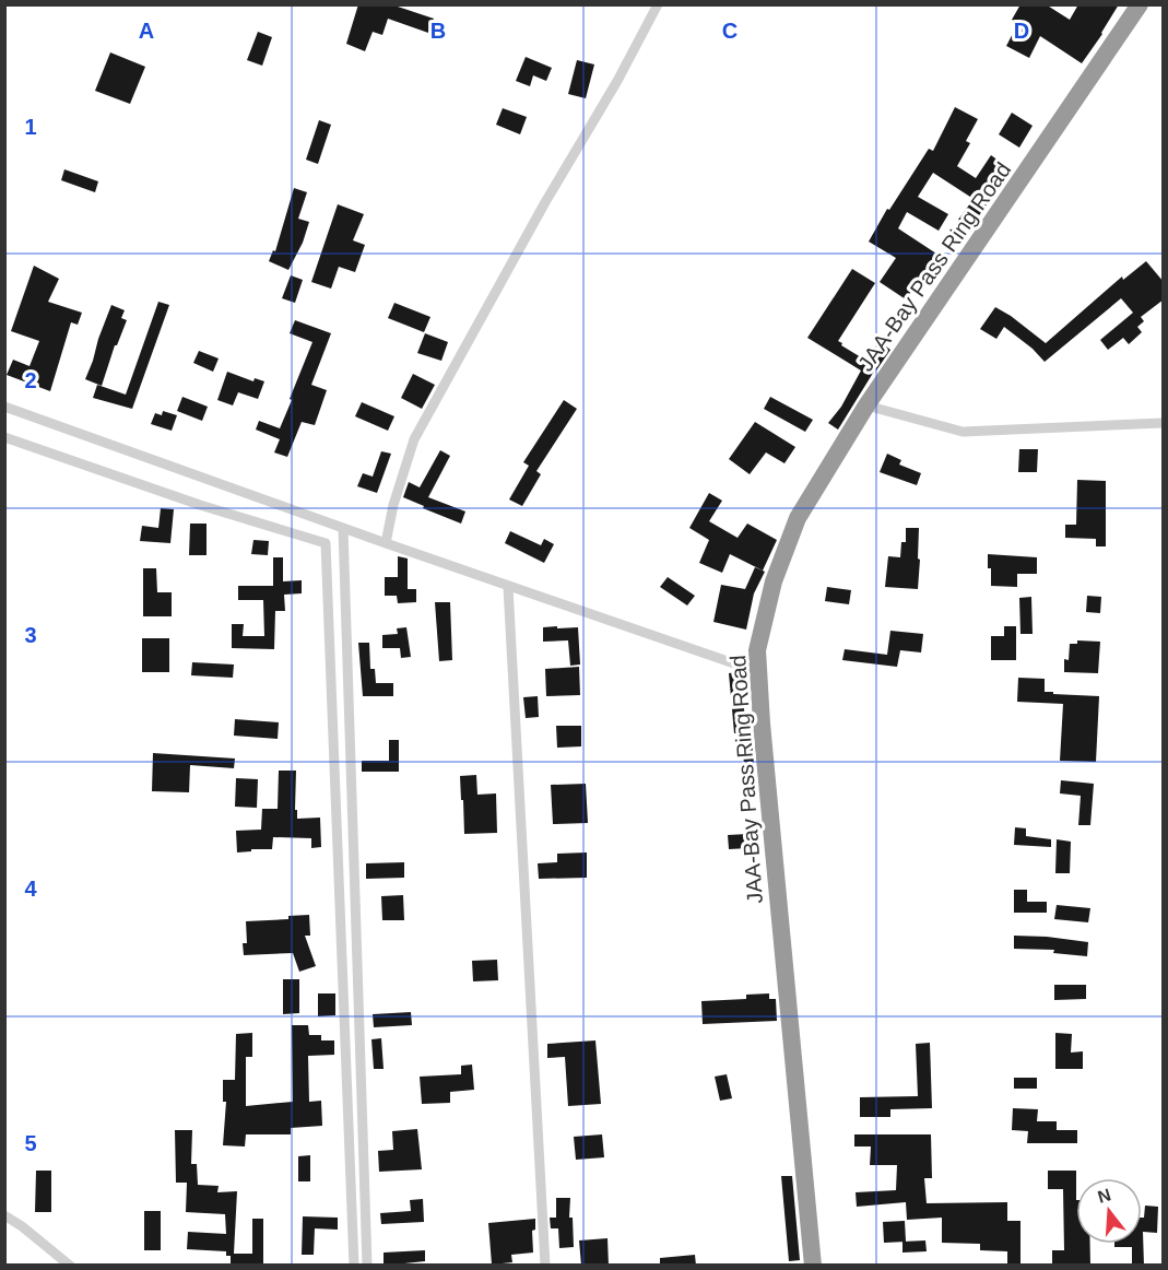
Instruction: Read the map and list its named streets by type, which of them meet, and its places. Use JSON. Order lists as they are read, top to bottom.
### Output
{
  "streets": {
    "highway": ["JAA-Bay Pass Ring Road"]
  },
  "north": "top",
  "grid": {
    "columns": [
      "A",
      "B",
      "C",
      "D"
    ],
    "rows": [
      "1",
      "2",
      "3",
      "4",
      "5"
    ]
  }
}
